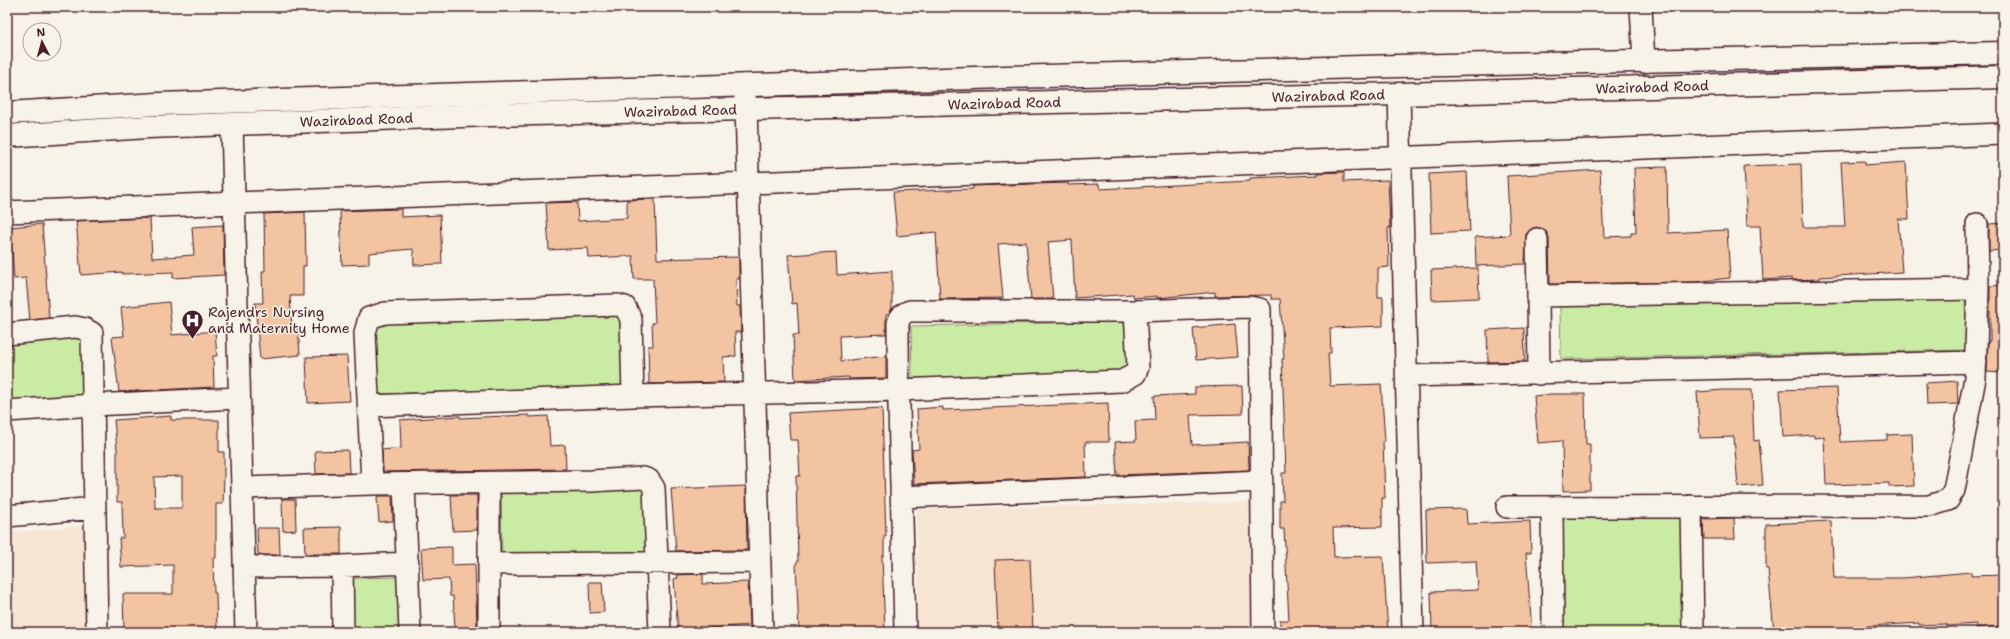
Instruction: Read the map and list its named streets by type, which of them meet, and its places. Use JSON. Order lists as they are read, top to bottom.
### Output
{
  "streets": {
    "highway": ["Wazirabad Road"]
  },
  "places": {
    "hospital": ["Rajendrs Nursing and Maternity Home"]
  },
  "north": "top"
}
